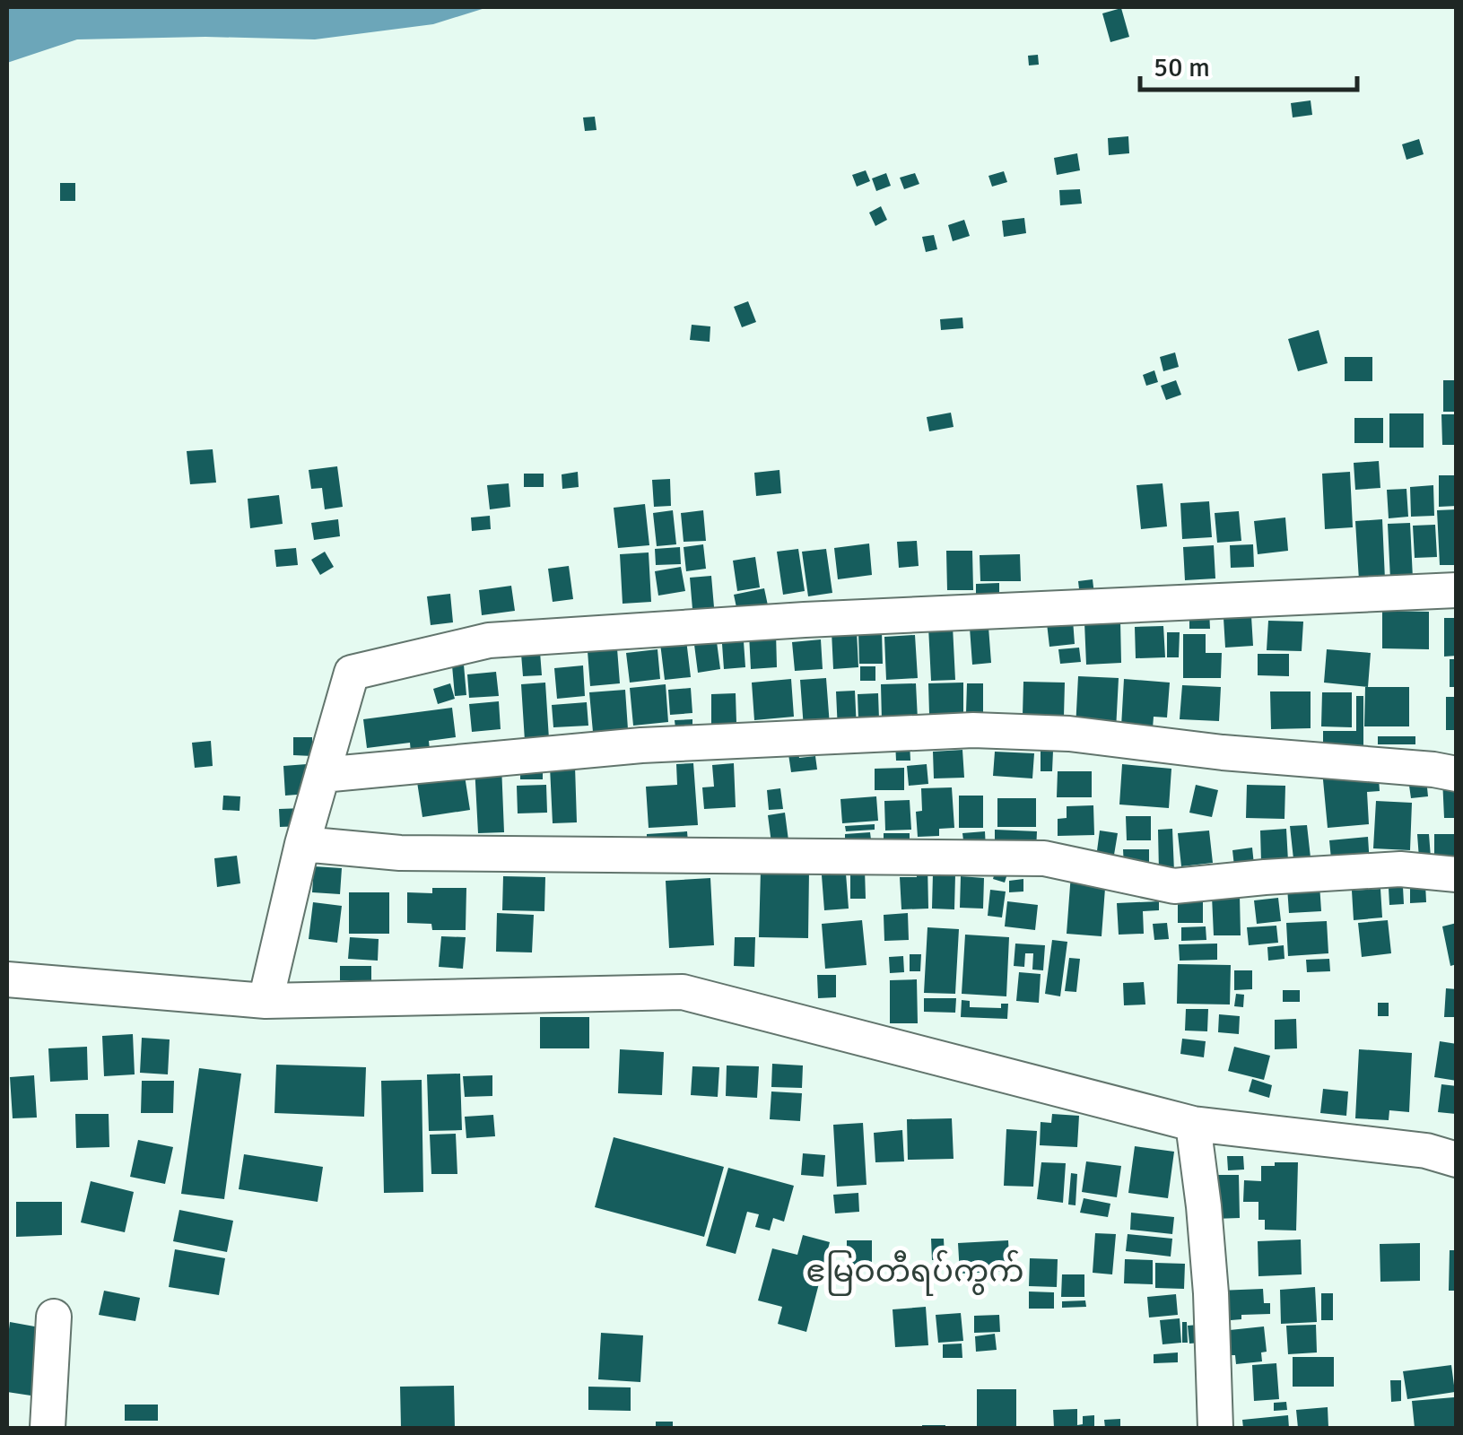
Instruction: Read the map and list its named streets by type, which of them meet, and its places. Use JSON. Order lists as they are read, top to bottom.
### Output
{
  "districts": ["ဧမြဝတီရပ်ကွက်"],
  "scale_bar": "50 m"
}
